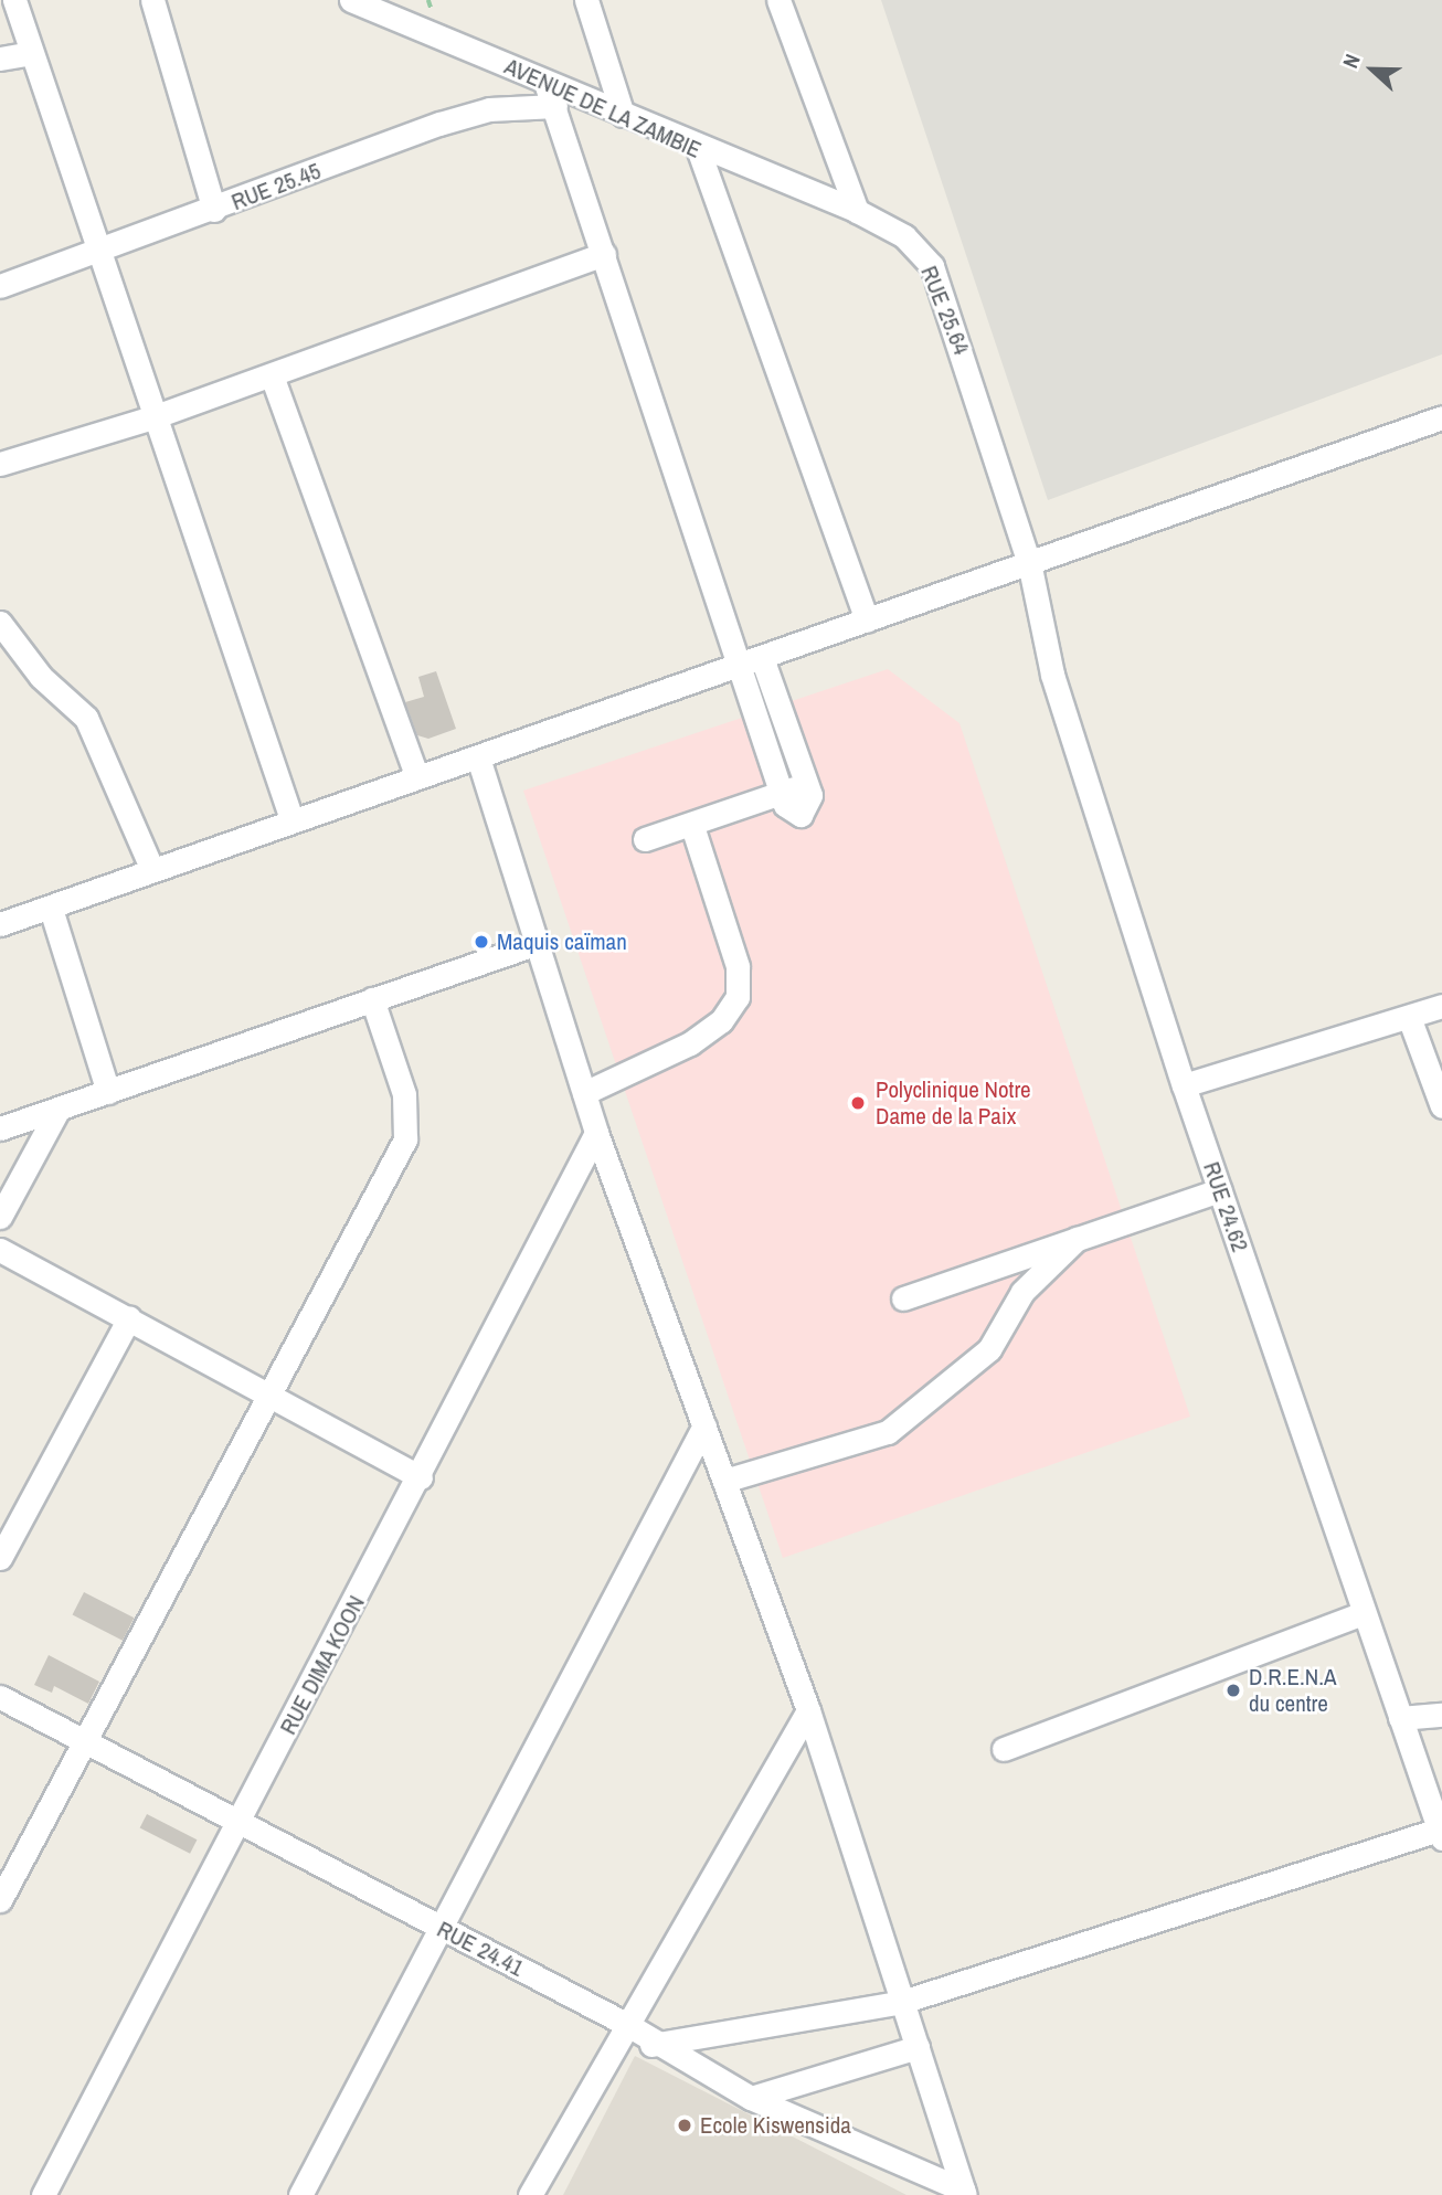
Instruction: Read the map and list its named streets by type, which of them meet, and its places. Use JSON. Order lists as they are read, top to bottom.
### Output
{
  "streets": {
    "street": [
      "AVENUE DE LA ZAMBIE",
      "RUE 25.45",
      "RUE 25.64",
      "RUE 24.62",
      "RUE DIMA KOON",
      "RUE 24.41"
    ]
  },
  "crossings": [
    ["AVENUE DE LA ZAMBIE", "RUE 25.64"],
    ["RUE 25.64", "RUE 24.62"],
    ["RUE DIMA KOON", "RUE 24.41"]
  ],
  "places": [
    "Maquis caïman",
    "Polyclinique Notre Dame de la Paix",
    "D.R.E.N.A du centre",
    "Ecole Kiswensida"
  ],
  "north": "left"
}
